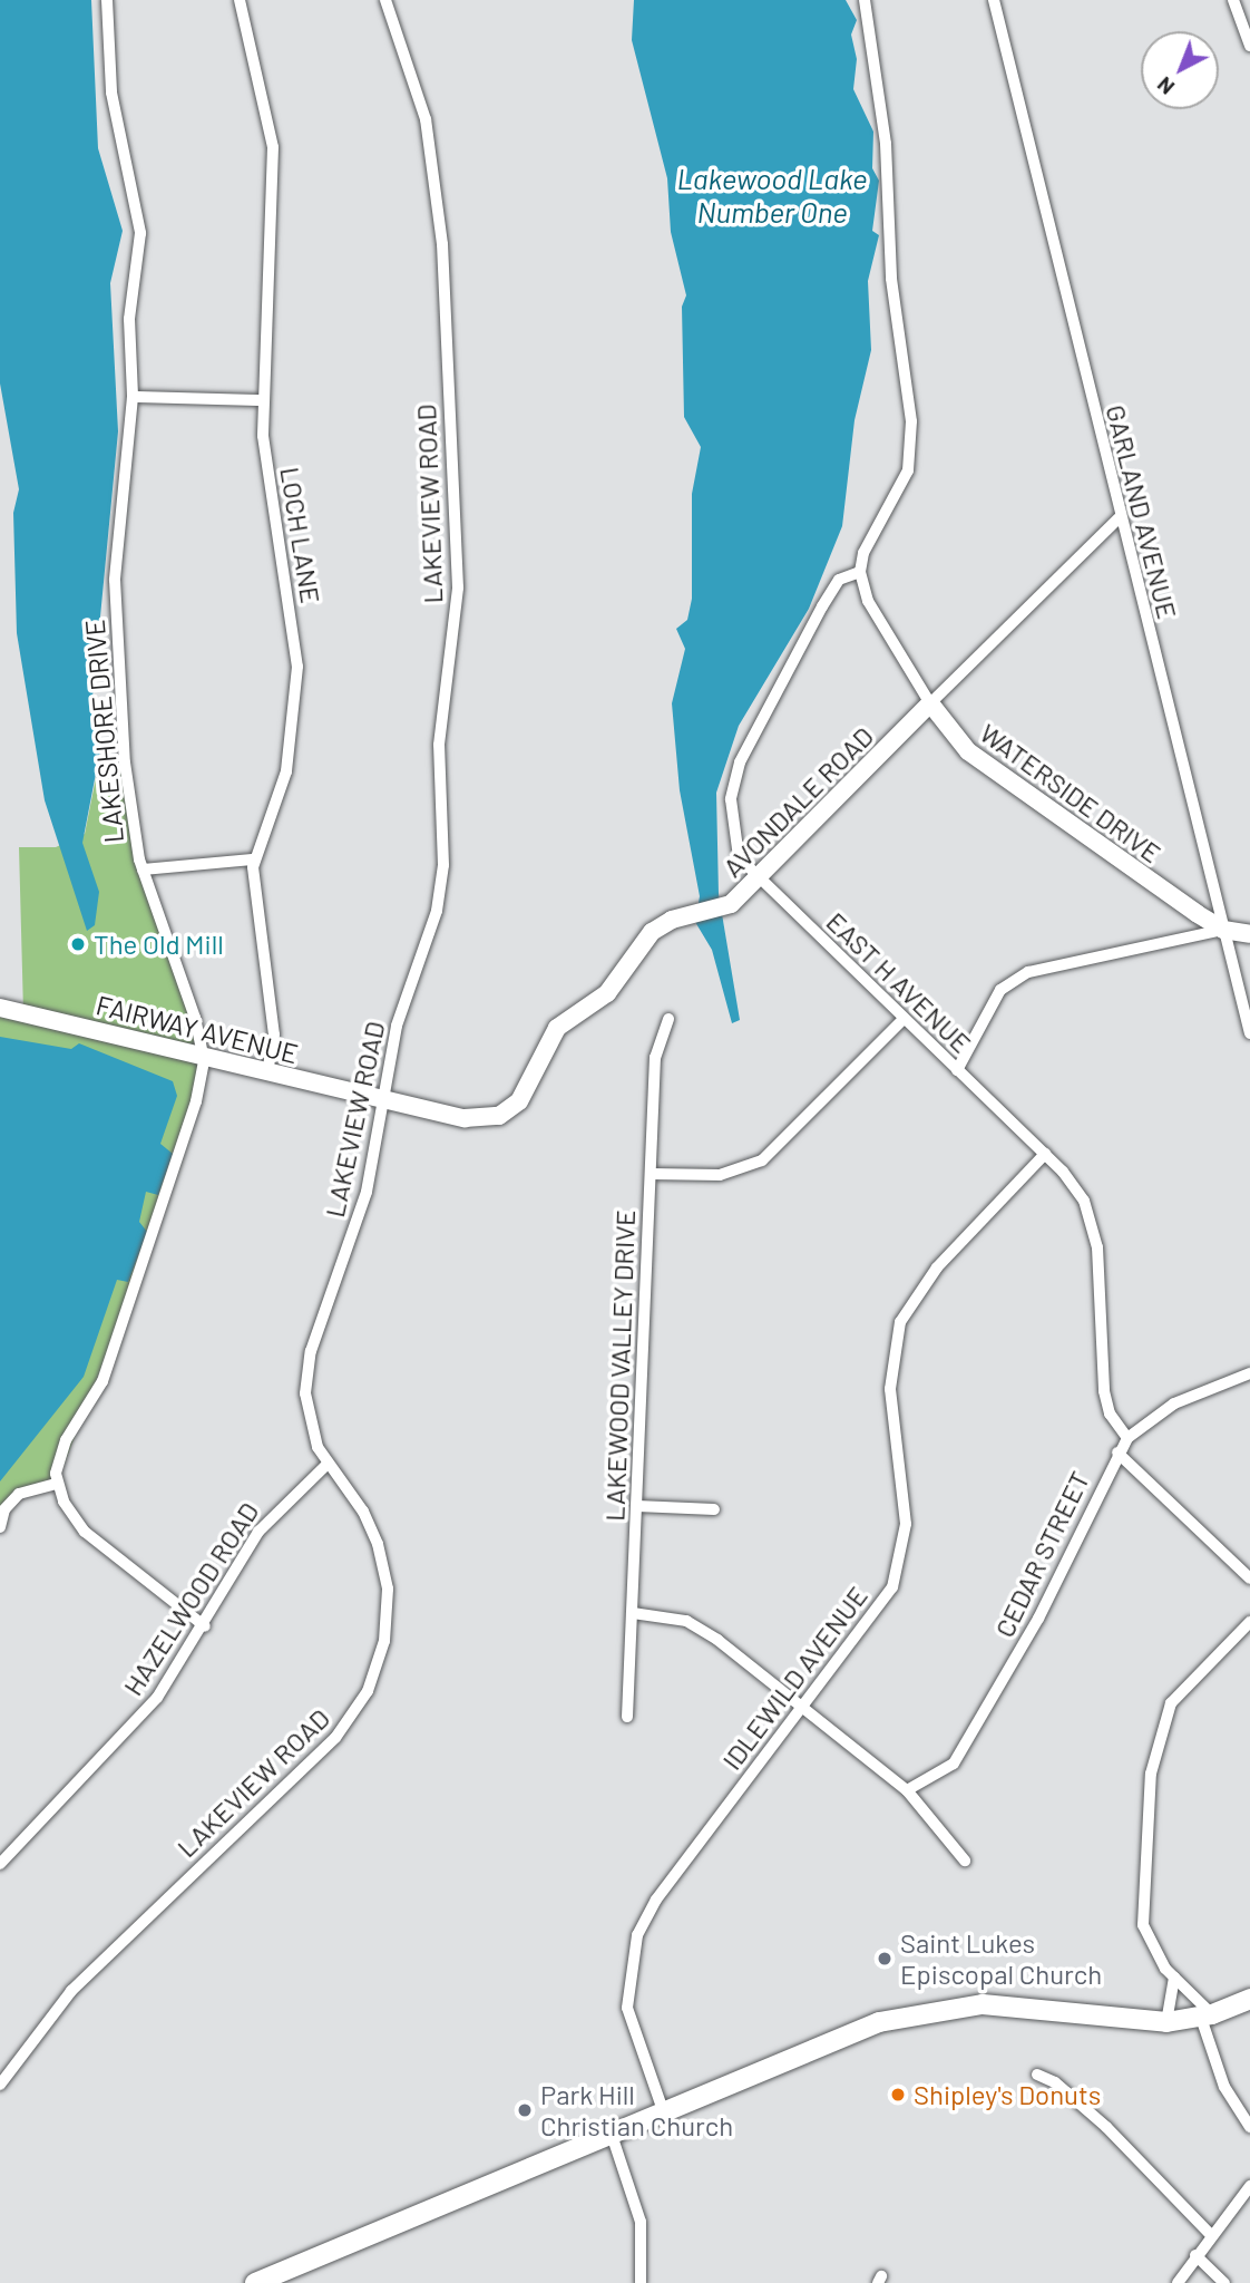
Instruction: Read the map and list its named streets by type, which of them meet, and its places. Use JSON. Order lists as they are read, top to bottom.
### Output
{
  "streets": {
    "street": [
      "LAKEVIEW ROAD",
      "GARLAND AVENUE",
      "LOCH LANE",
      "LAKESHORE DRIVE",
      "WATERSIDE DRIVE",
      "AVONDALE ROAD",
      "EAST H AVENUE",
      "FAIRWAY AVENUE",
      "LAKEWOOD VALLEY DRIVE",
      "CEDAR STREET",
      "HAZELWOOD ROAD",
      "IDLEWILD AVENUE"
    ]
  },
  "crossings": [
    ["LAKEVIEW ROAD", "AVONDALE ROAD"],
    ["LAKEVIEW ROAD", "FAIRWAY AVENUE"],
    ["LAKEVIEW ROAD", "HAZELWOOD ROAD"],
    ["GARLAND AVENUE", "WATERSIDE DRIVE"],
    ["GARLAND AVENUE", "AVONDALE ROAD"],
    ["LOCH LANE", "FAIRWAY AVENUE"],
    ["LAKESHORE DRIVE", "FAIRWAY AVENUE"],
    ["WATERSIDE DRIVE", "AVONDALE ROAD"],
    ["WATERSIDE DRIVE", "EAST H AVENUE"],
    ["AVONDALE ROAD", "EAST H AVENUE"],
    ["AVONDALE ROAD", "FAIRWAY AVENUE"],
    ["EAST H AVENUE", "CEDAR STREET"],
    ["EAST H AVENUE", "IDLEWILD AVENUE"]
  ],
  "water": ["Lakewood Lake Number One"],
  "places": [
    "The Old Mill",
    "Saint Lukes Episcopal Church",
    "Shipley's Donuts",
    "Park Hill Christian Church"
  ],
  "north": "bottom left"
}
